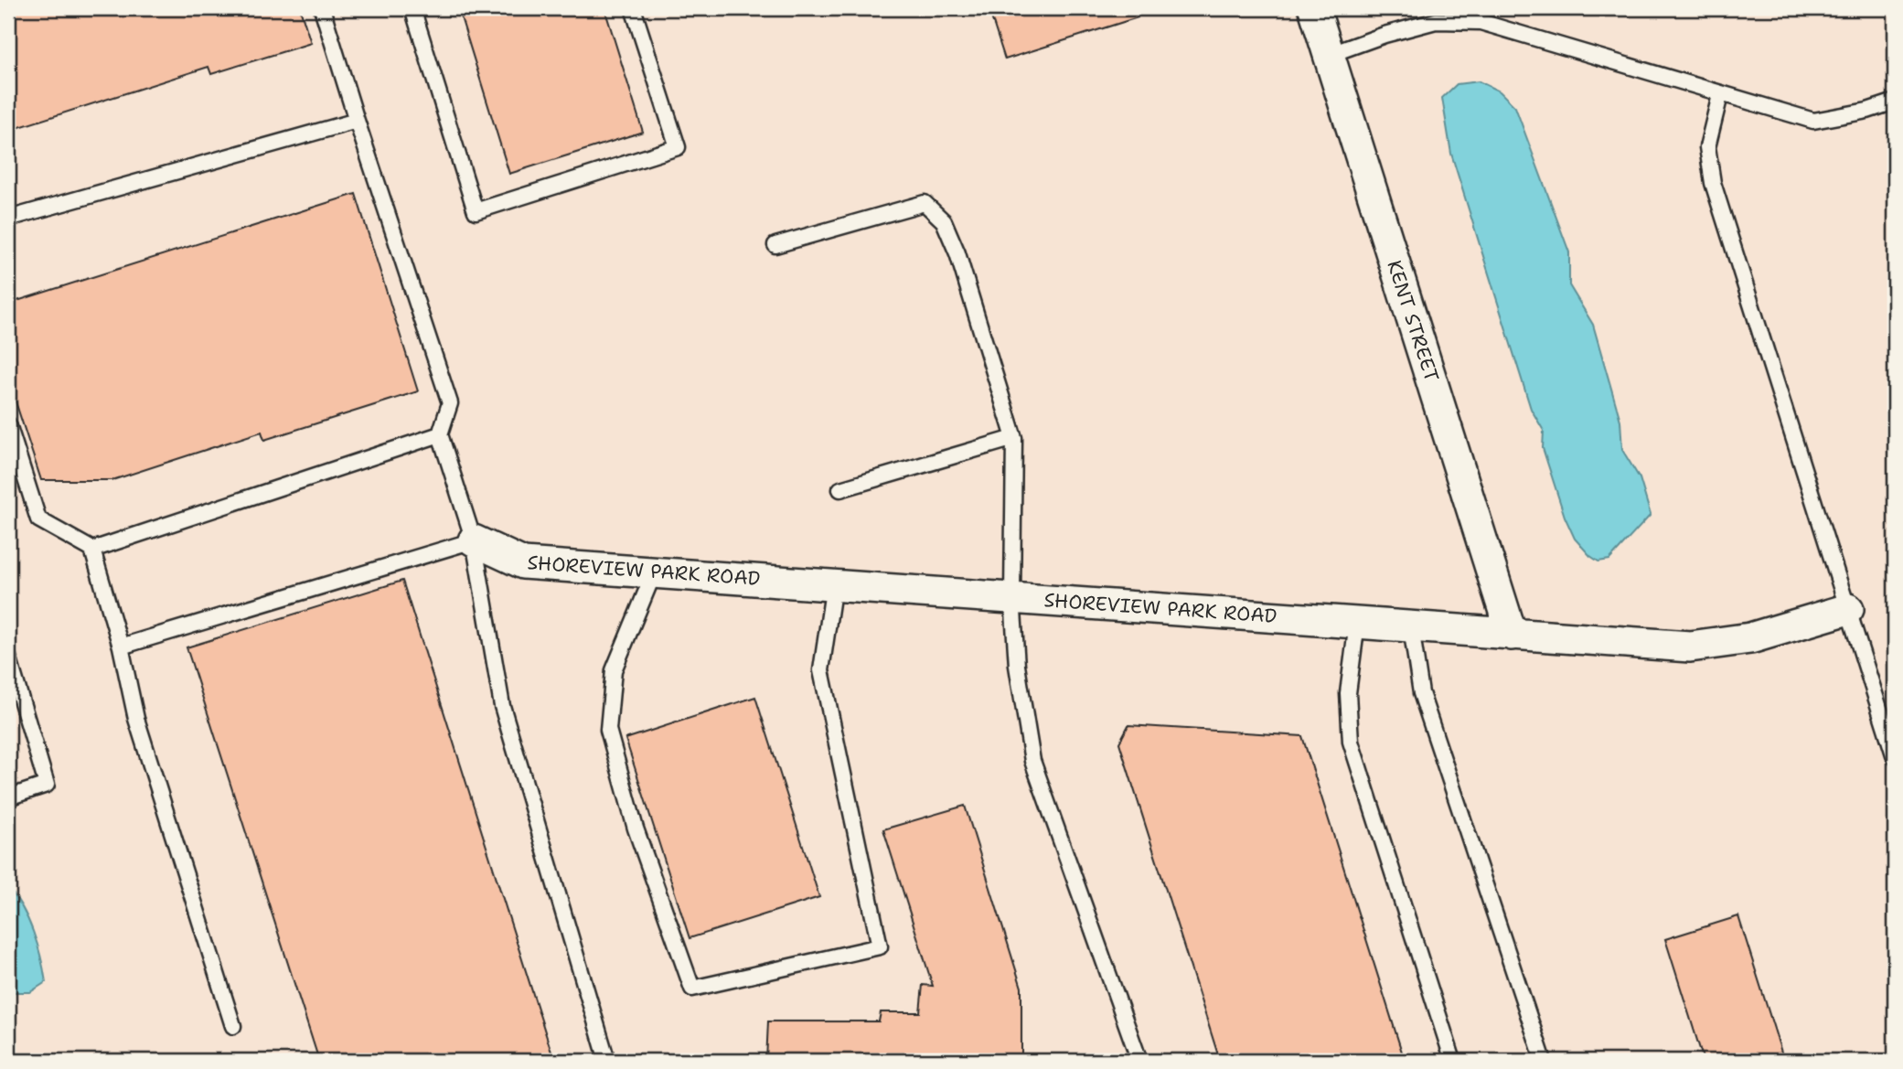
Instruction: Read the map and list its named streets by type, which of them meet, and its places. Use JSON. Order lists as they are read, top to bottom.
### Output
{
  "streets": {
    "street": ["KENT STREET", "SHOREVIEW PARK ROAD"]
  },
  "crossings": [
    ["KENT STREET", "SHOREVIEW PARK ROAD"]
  ]
}
